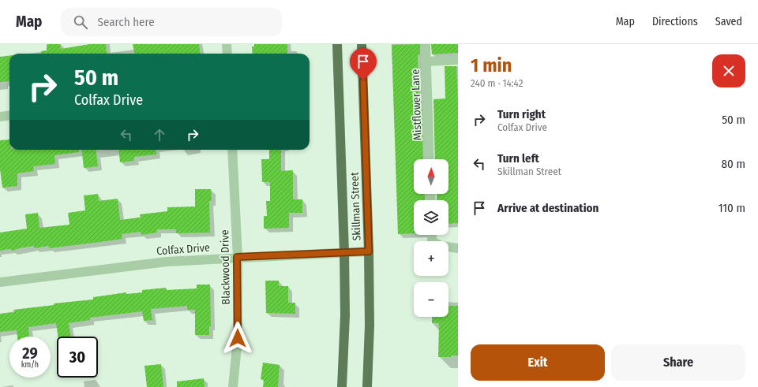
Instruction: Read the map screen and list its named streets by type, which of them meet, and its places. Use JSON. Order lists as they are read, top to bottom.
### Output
{
  "streets": {
    "main road": ["Skillman Street"],
    "street": ["Mistflower Lane", "Colfax Drive", "Blackwood Drive"]
  },
  "crossings": [
    ["Skillman Street", "Colfax Drive"],
    ["Colfax Drive", "Blackwood Drive"]
  ],
  "north": "top",
  "page": {
    "header": "Map",
    "search": "Search here",
    "nav": ["Map", "Directions", "Saved"],
    "heading": ["1 min", "240 m · 14:42"],
    "turn": ["50 m", "Colfax Drive"],
    "list": [
      {
        "name": "Turn right",
        "note": "Colfax Drive",
        "value": "50 m"
      },
      {
        "name": "Turn left",
        "note": "Skillman Street",
        "value": "80 m"
      },
      {
        "name": "Arrive at destination",
        "value": "110 m"
      }
    ],
    "map_buttons": ["+", "−"],
    "speed": "29 km/h",
    "limit": "30",
    "buttons": ["Exit", "Share"]
  }
}
